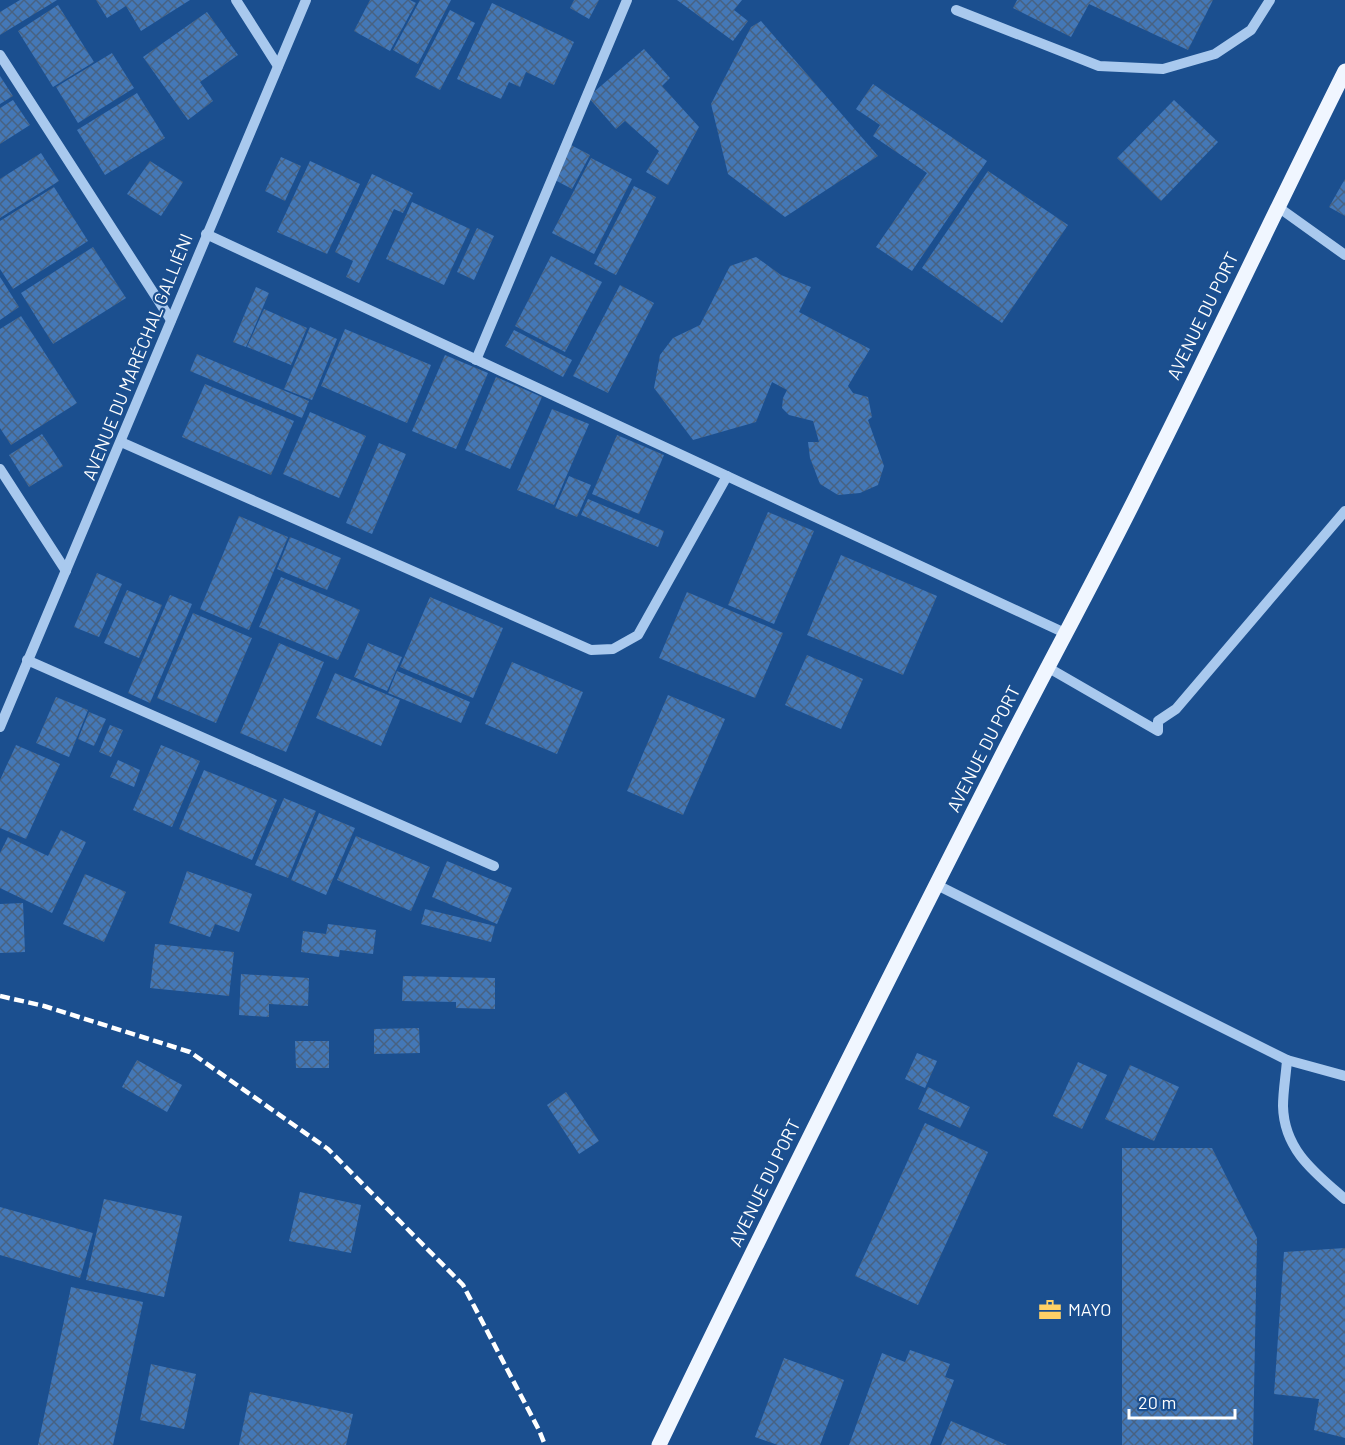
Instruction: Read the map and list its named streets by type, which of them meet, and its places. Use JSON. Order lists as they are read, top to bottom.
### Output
{
  "streets": {
    "main road": ["AVENUE DU PORT"],
    "street": ["AVENUE DU MARÉCHAL GALLIÉNI"]
  },
  "places": {
    "office": ["MAYO"]
  },
  "scale_bar": "20 m"
}
